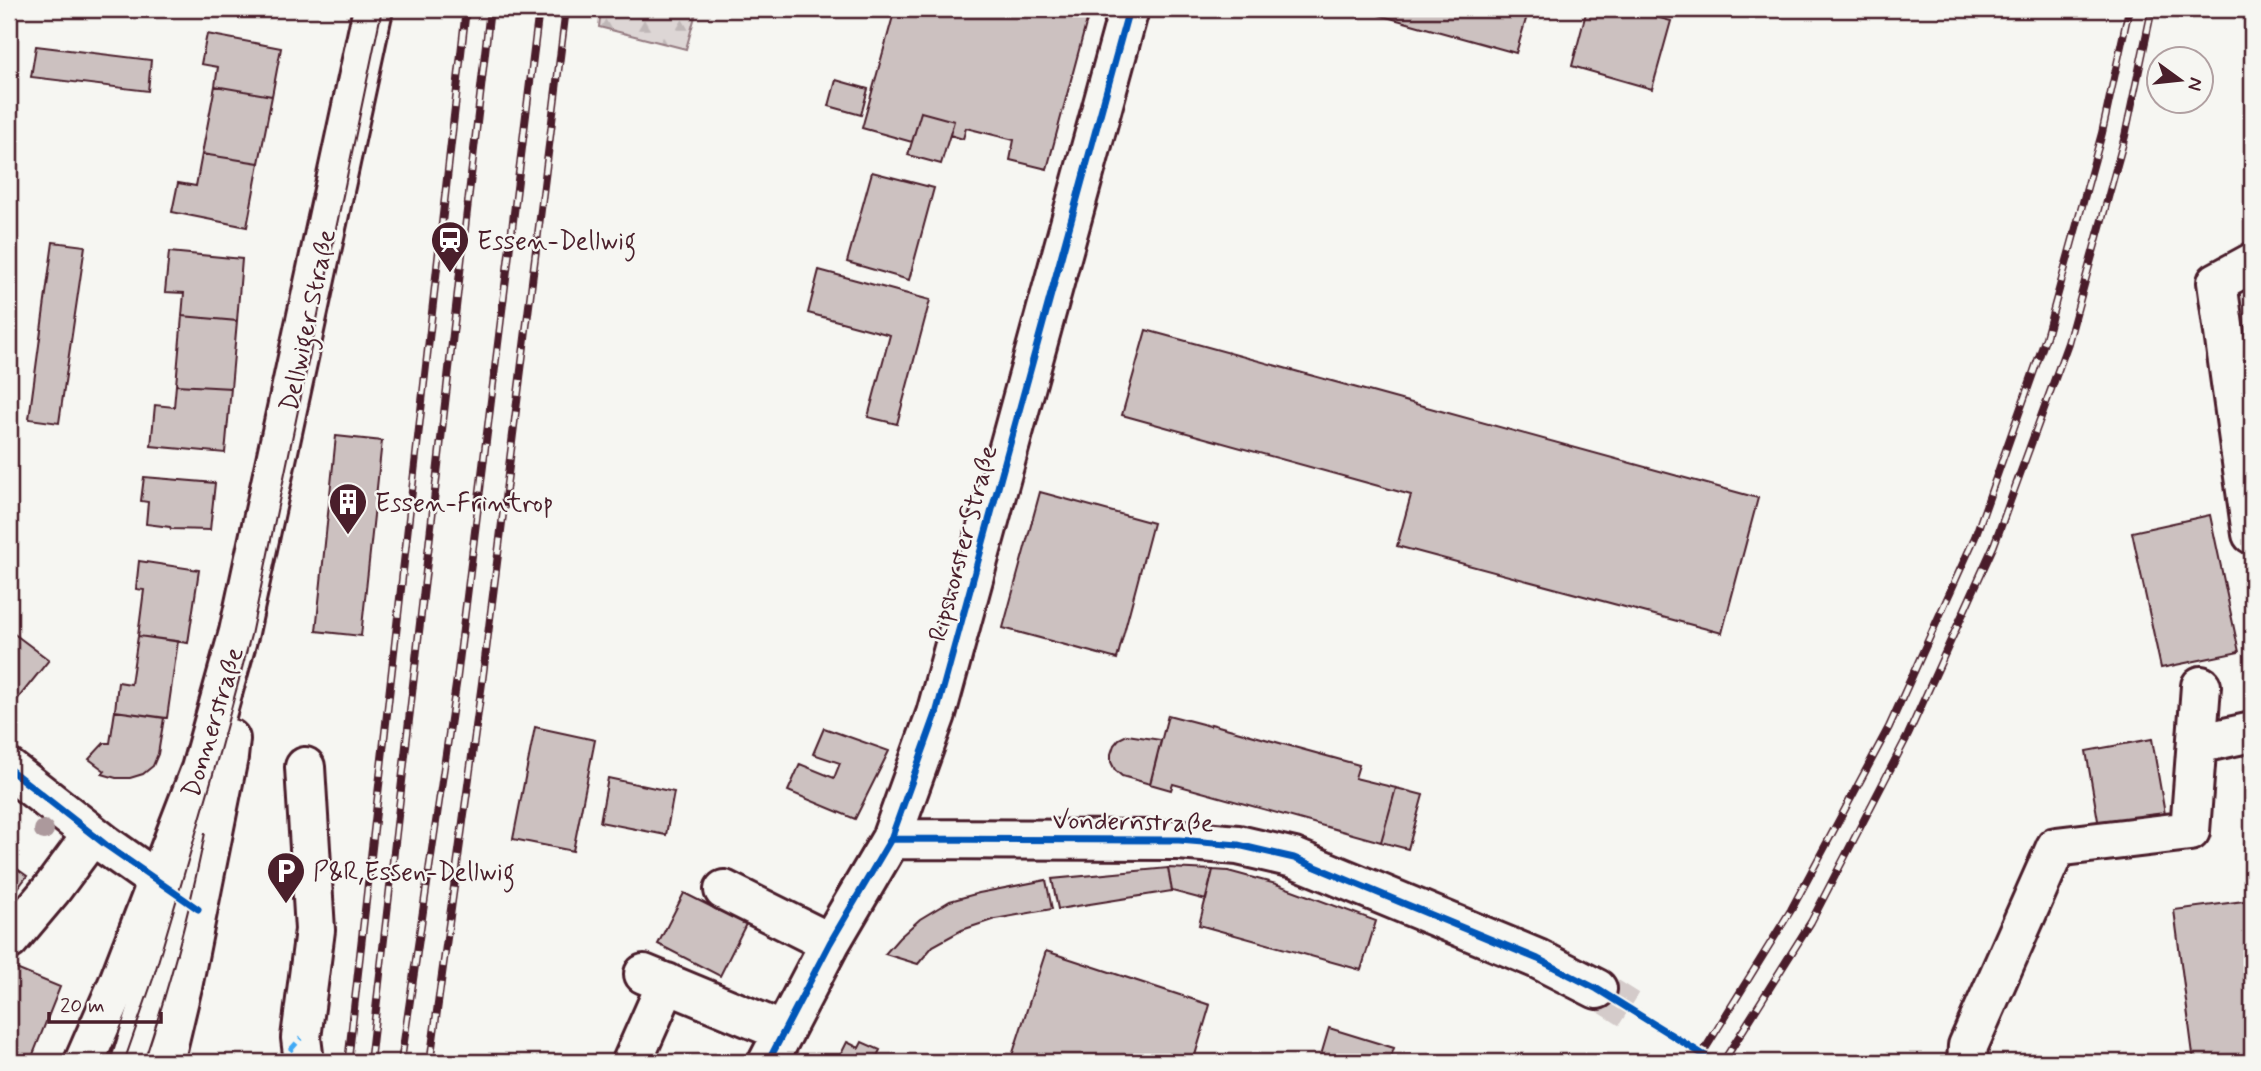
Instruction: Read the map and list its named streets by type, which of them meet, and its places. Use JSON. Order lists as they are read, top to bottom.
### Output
{
  "streets": {
    "street": [
      "Dellwiger Straße",
      "Ripshorster Straße",
      "Donnerstraße",
      "Vondernstraße"
    ]
  },
  "crossings": [
    ["Dellwiger Straße", "Donnerstraße"],
    ["Ripshorster Straße", "Vondernstraße"]
  ],
  "places": {
    "station": ["Essen-Dellwig"],
    "building": ["Essen-Frintrop"],
    "parking": ["P&R,Essen-Dellwig"]
  },
  "scale_bar": "20 m",
  "north": "right"
}
